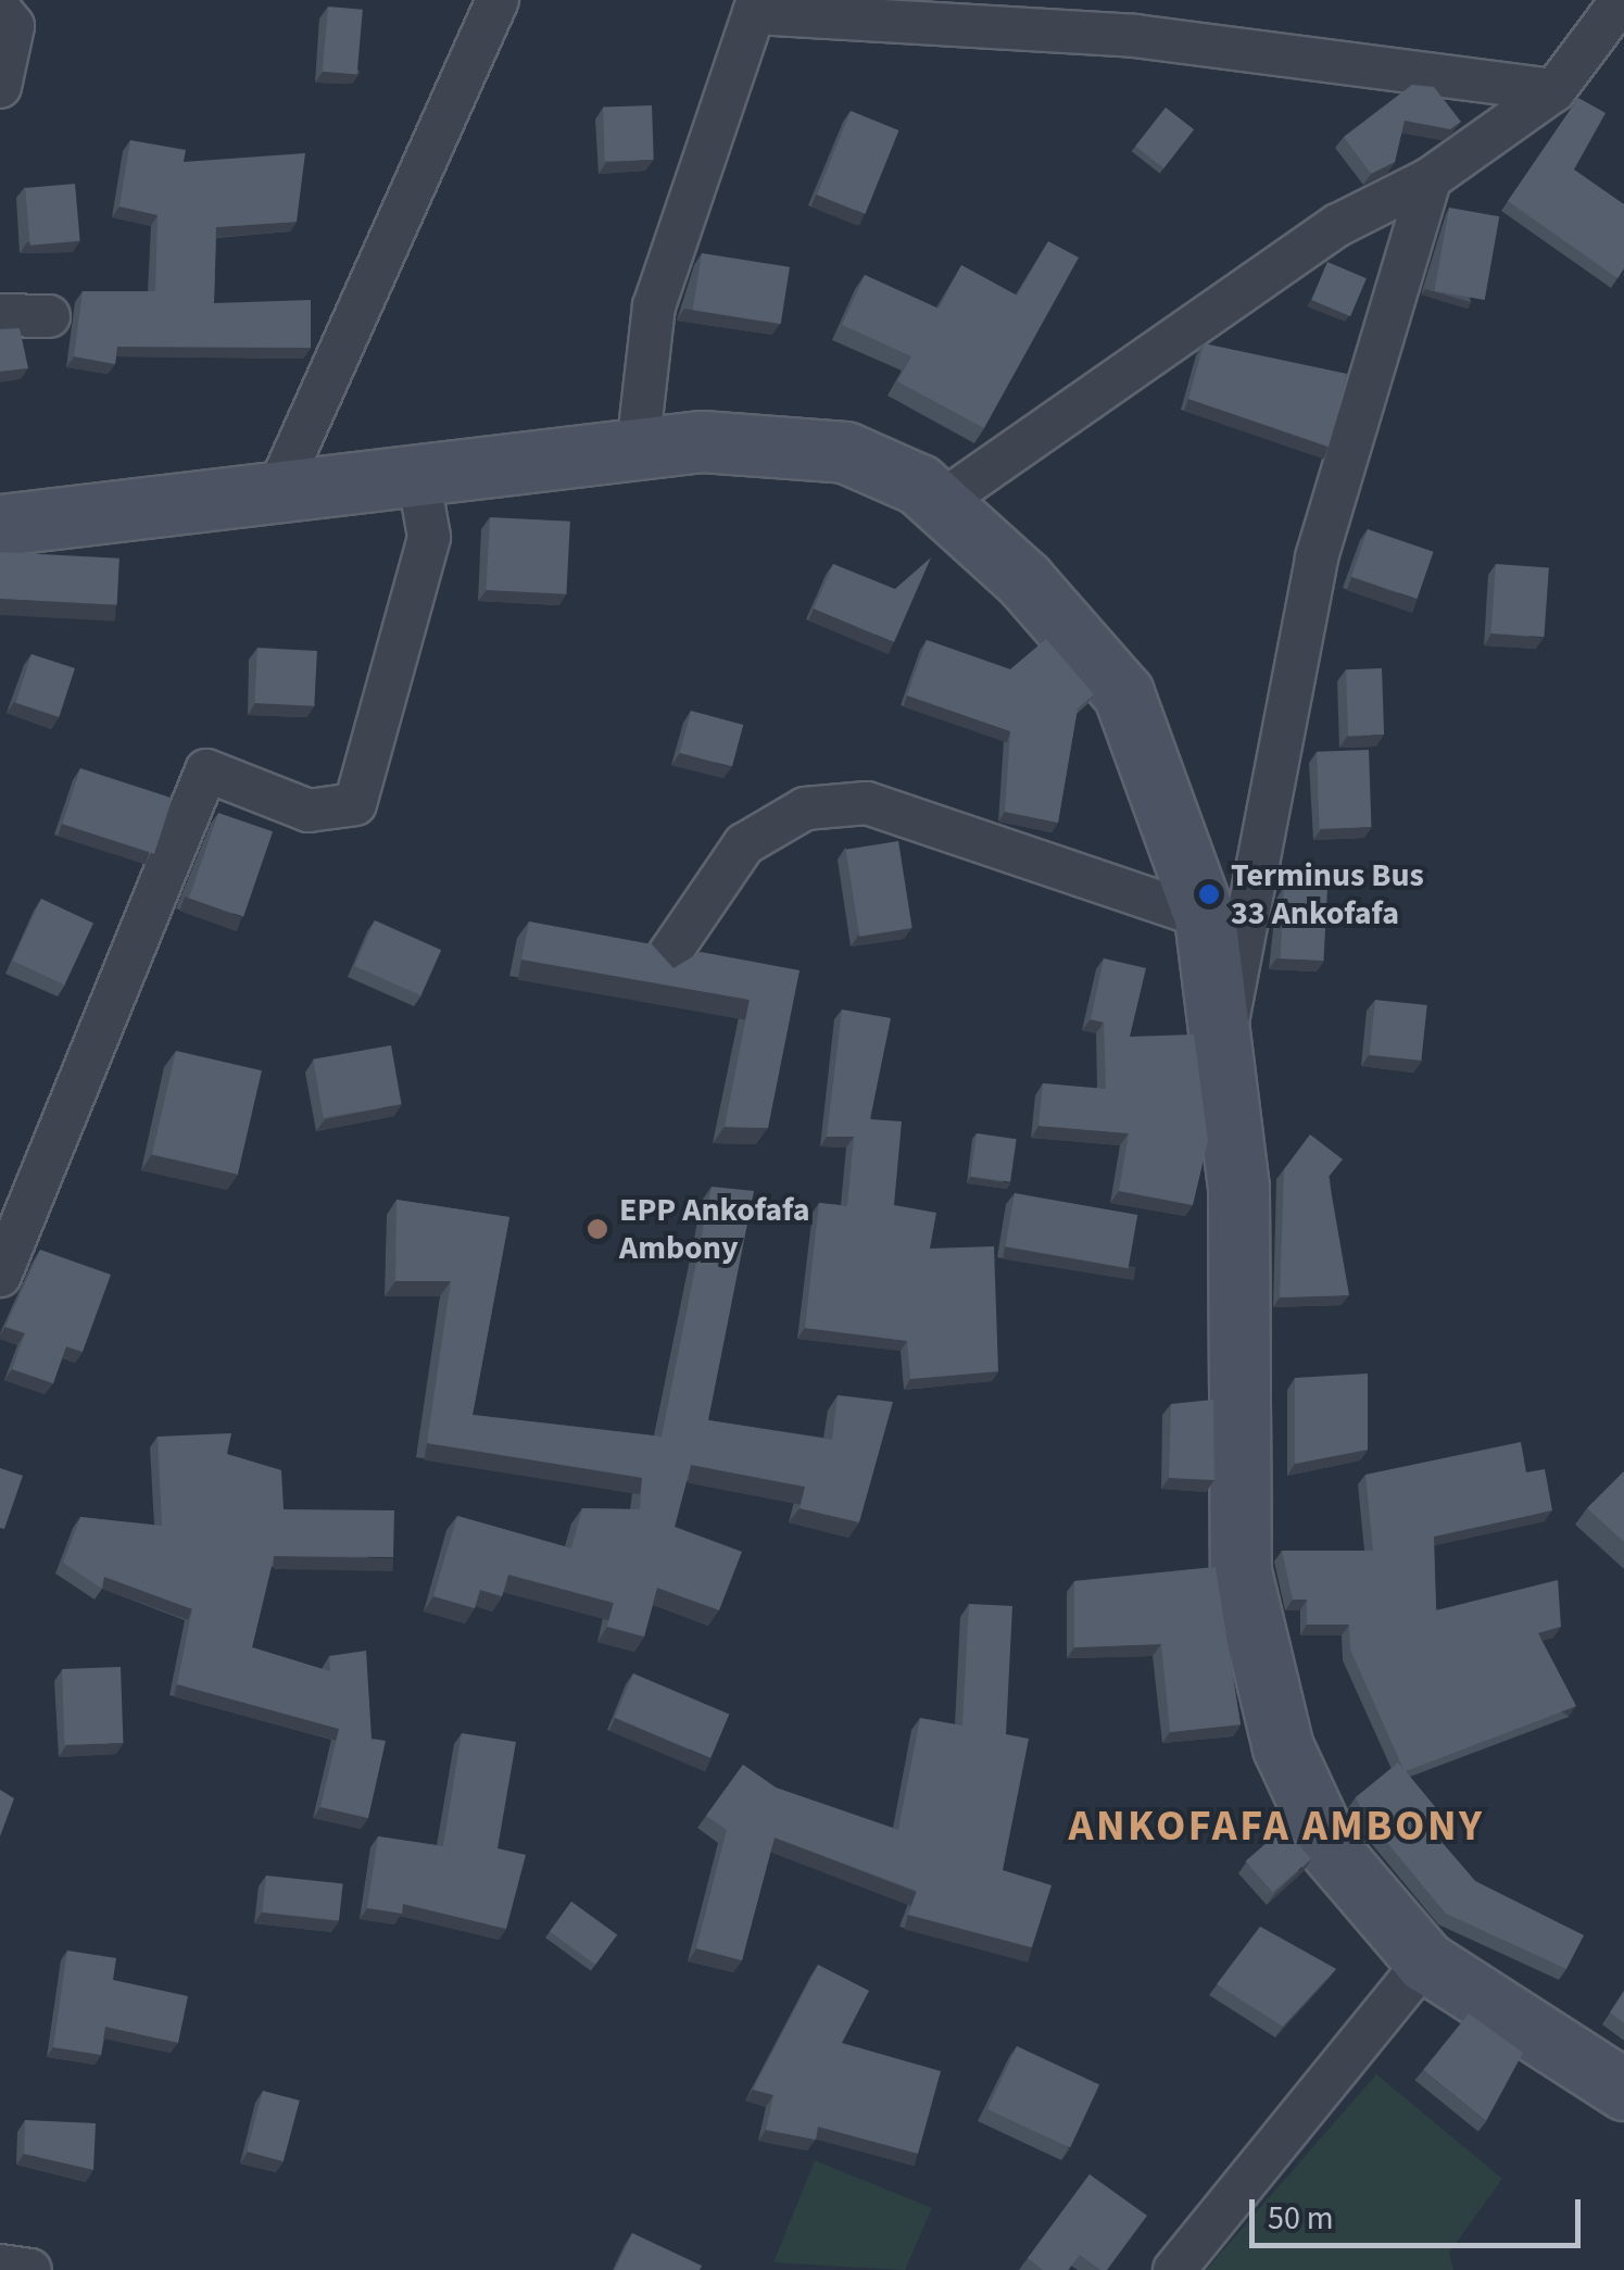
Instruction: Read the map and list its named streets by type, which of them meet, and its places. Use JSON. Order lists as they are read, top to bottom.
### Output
{
  "districts": ["ANKOFAFA AMBONY"],
  "places": ["Terminus Bus 33 Ankofafa", "EPP Ankofafa Ambony"],
  "scale_bar": "50 m"
}
